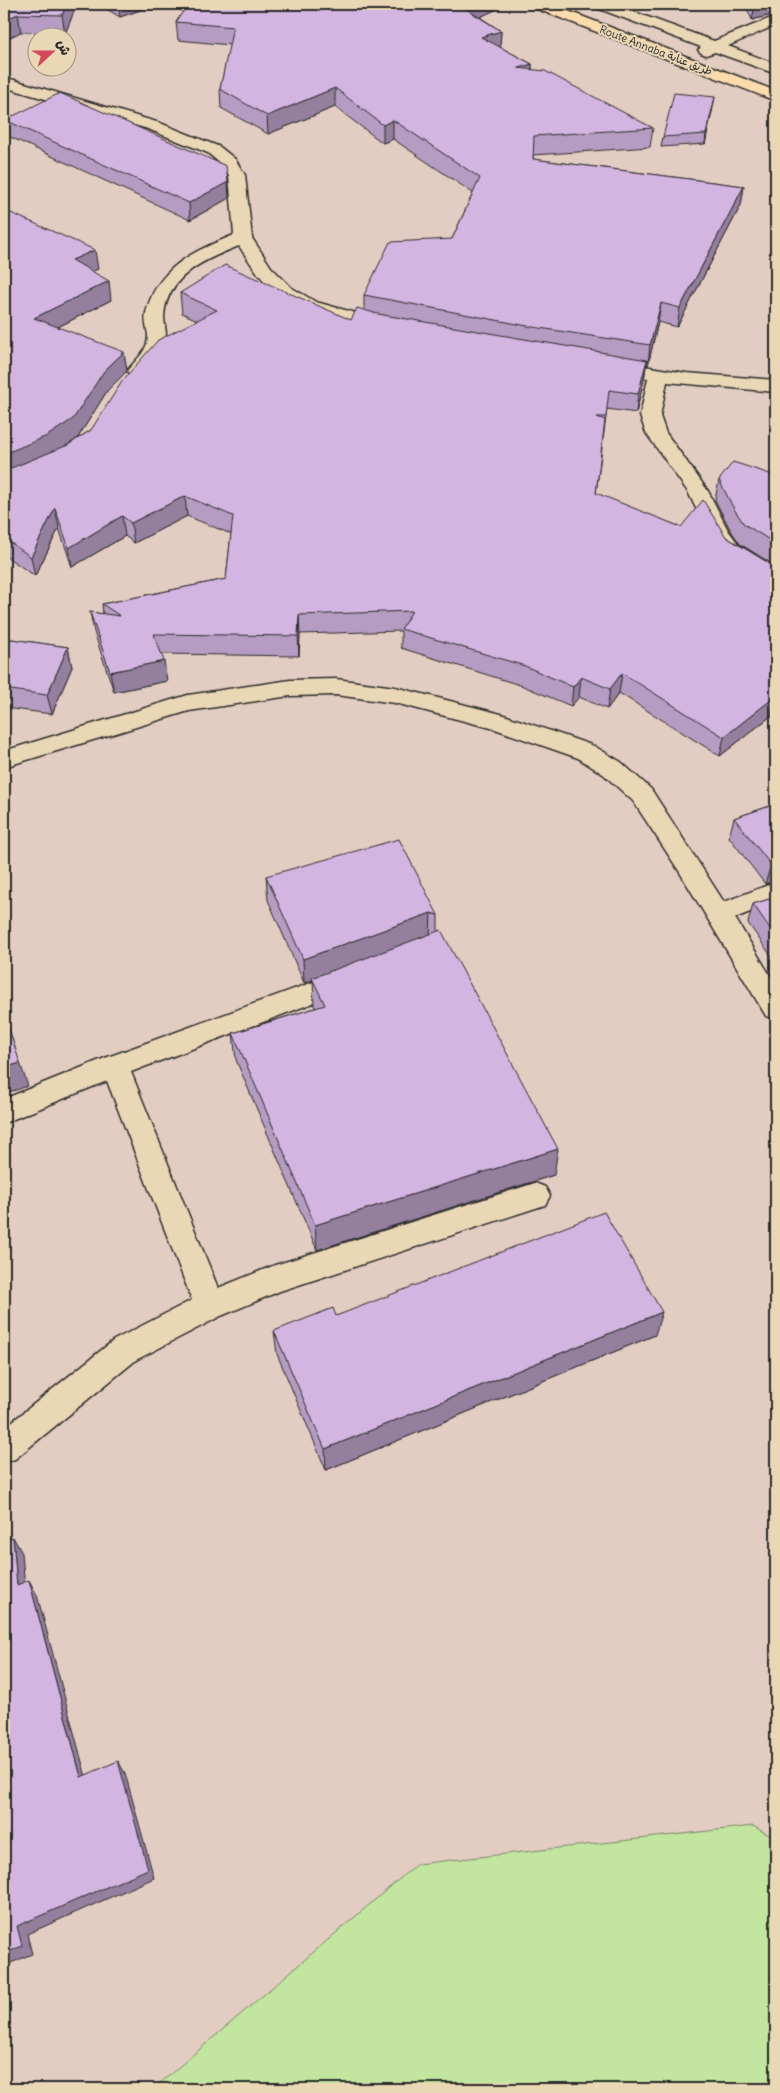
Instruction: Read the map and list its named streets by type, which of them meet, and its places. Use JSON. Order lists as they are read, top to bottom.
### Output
{
  "streets": {
    "main road": ["Route Annaba طريق عنابة"]
  },
  "north": "right"
}
